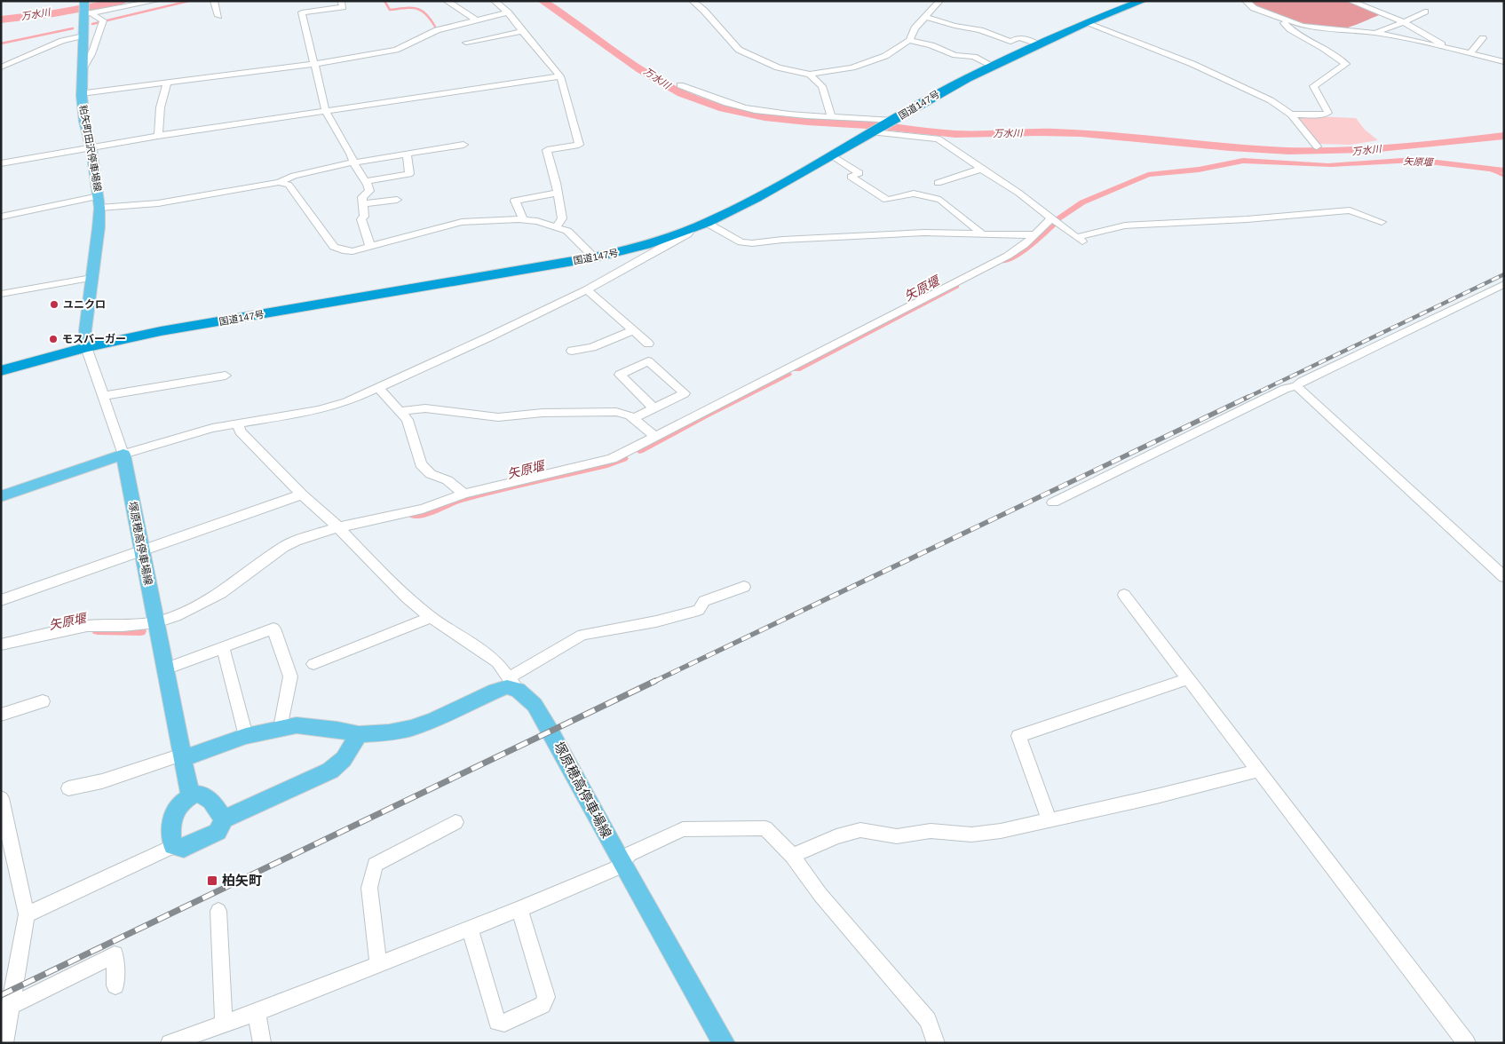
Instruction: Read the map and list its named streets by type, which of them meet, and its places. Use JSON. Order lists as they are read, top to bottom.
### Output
{
  "streets": {
    "highway": ["国道147号"],
    "main road": ["粕矢町田沢停車場線", "塚原穂高停車場線"]
  },
  "crossings": [
    ["国道147号", "粕矢町田沢停車場線"]
  ],
  "water": ["万水川", "矢原堰"],
  "places": {
    "other": ["ユニクロ", "モスバーガー"],
    "transit": ["柏矢町"]
  }
}
